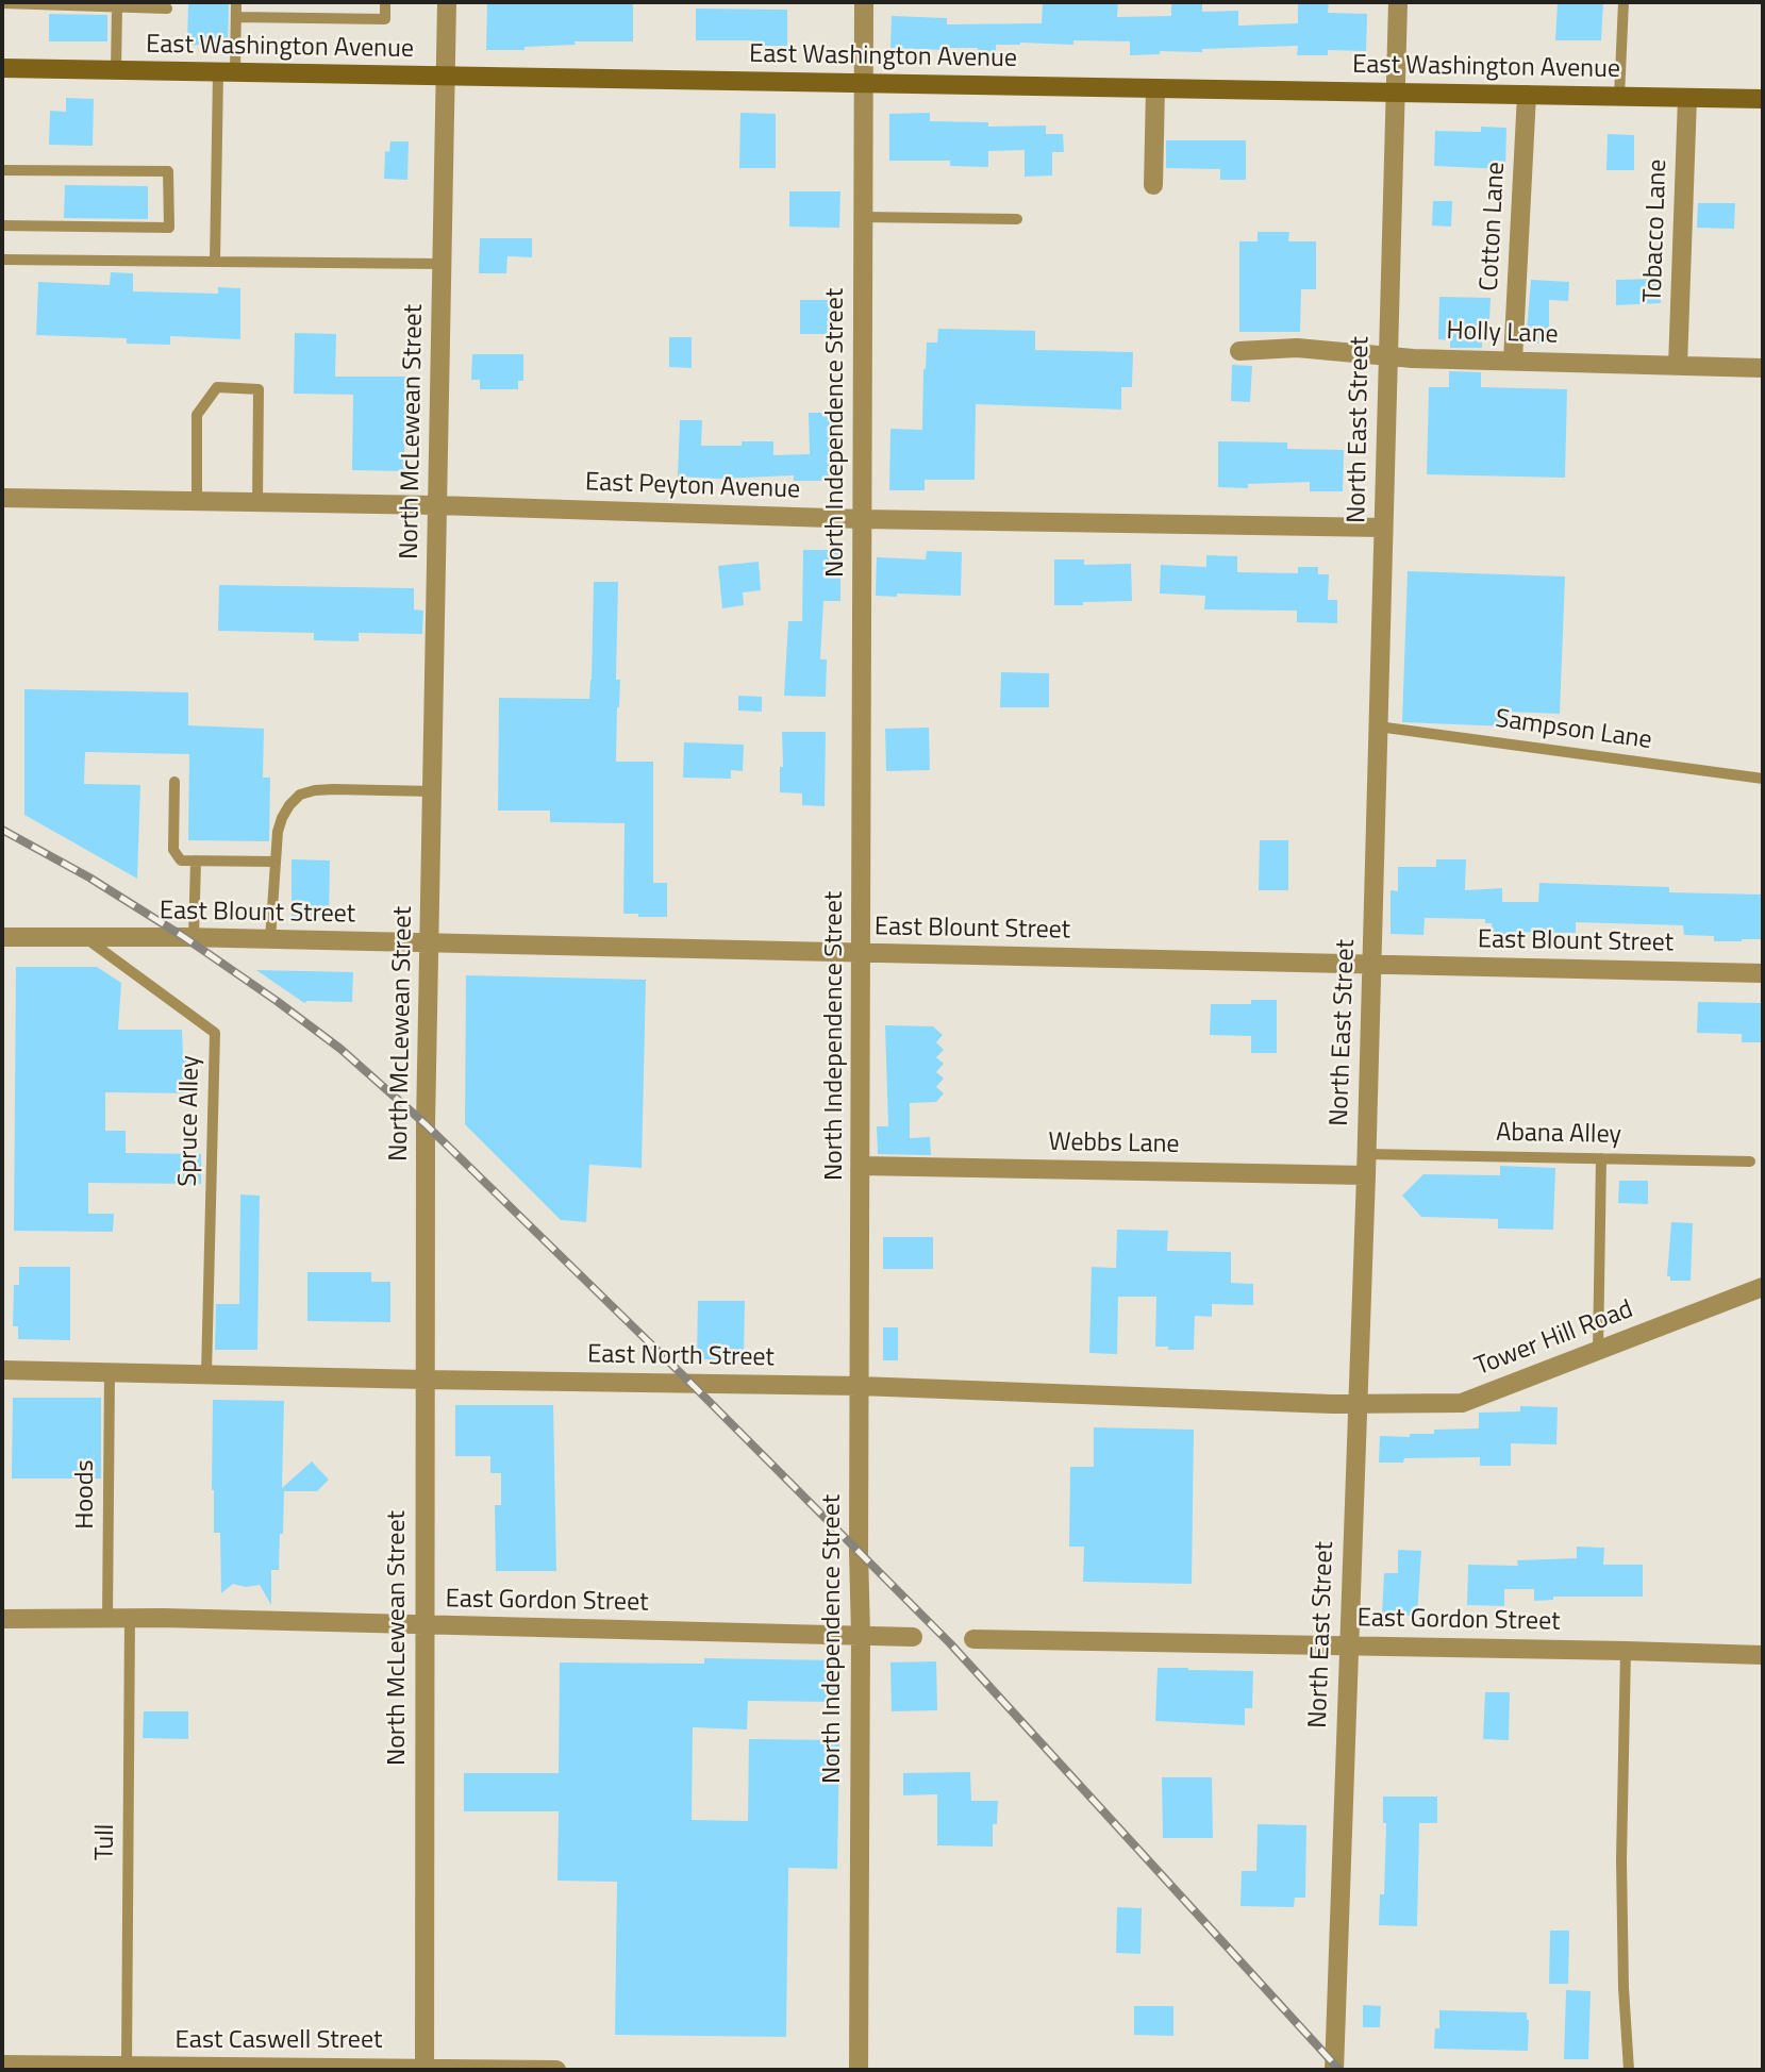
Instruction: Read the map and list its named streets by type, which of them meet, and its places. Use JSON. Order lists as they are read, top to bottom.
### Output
{
  "streets": {
    "street": [
      "East Washington Avenue",
      "Cotton Lane",
      "Tobacco Lane",
      "Holly Lane",
      "North East Street",
      "North McLewean Street",
      "North Independence Street",
      "East Peyton Avenue",
      "East Blount Street",
      "Webbs Lane",
      "Tower Hill Road",
      "East North Street",
      "East Gordon Street",
      "East Caswell Street"
    ],
    "lane": [
      "Sampson Lane",
      "Spruce Alley",
      "Abana Alley",
      "Hoods",
      "Tull"
    ]
  },
  "crossings": [
    ["East Washington Avenue", "Cotton Lane"],
    ["East Washington Avenue", "Tobacco Lane"],
    ["East Washington Avenue", "North East Street"],
    ["East Washington Avenue", "North McLewean Street"],
    ["East Washington Avenue", "North Independence Street"],
    ["Cotton Lane", "Holly Lane"],
    ["Tobacco Lane", "Holly Lane"],
    ["Holly Lane", "North East Street"],
    ["North East Street", "East Peyton Avenue"],
    ["North East Street", "Sampson Lane"],
    ["North East Street", "East Blount Street"],
    ["North East Street", "Abana Alley"],
    ["North East Street", "Webbs Lane"],
    ["North East Street", "Tower Hill Road"],
    ["North East Street", "East North Street"],
    ["North East Street", "East Gordon Street"],
    ["North McLewean Street", "East Peyton Avenue"],
    ["North McLewean Street", "East Blount Street"],
    ["North McLewean Street", "East North Street"],
    ["North McLewean Street", "East Gordon Street"],
    ["North McLewean Street", "East Caswell Street"],
    ["North Independence Street", "East Peyton Avenue"],
    ["North Independence Street", "East Blount Street"],
    ["North Independence Street", "Webbs Lane"],
    ["North Independence Street", "East North Street"],
    ["North Independence Street", "East Gordon Street"],
    ["East Blount Street", "Spruce Alley"],
    ["Spruce Alley", "East North Street"],
    ["Tower Hill Road", "East North Street"],
    ["East North Street", "Hoods"],
    ["Hoods", "East Gordon Street"],
    ["East Gordon Street", "Tull"],
    ["Tull", "East Caswell Street"]
  ]
}
